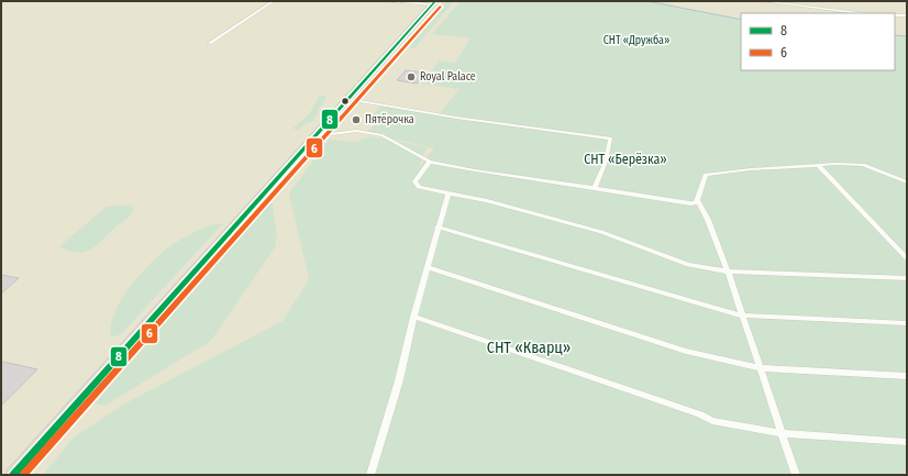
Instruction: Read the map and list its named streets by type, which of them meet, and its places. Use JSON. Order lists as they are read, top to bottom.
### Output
{
  "parks": ["СНТ «Дружба»", "СНТ «Берёзка»", "СНТ «Кварц»"],
  "places": ["Royal Palace", "Пятёрочка"],
  "lines": ["transit line 8", "transit line 6"],
  "legend": ["8", "6"]
}
